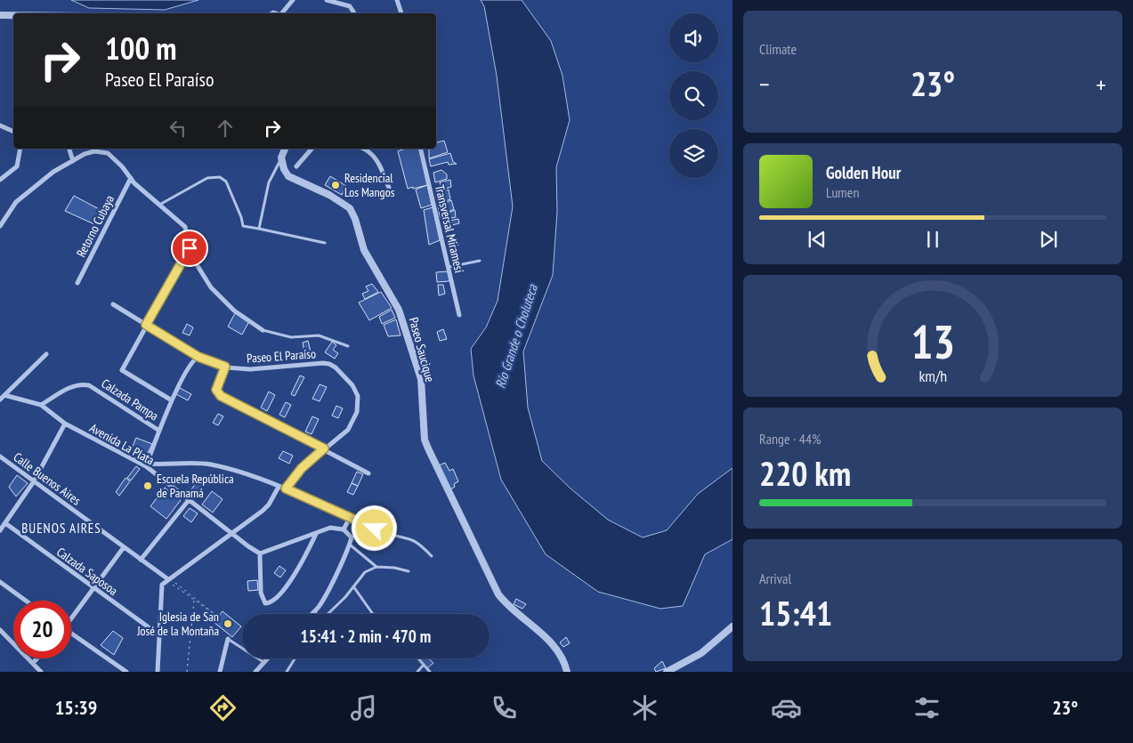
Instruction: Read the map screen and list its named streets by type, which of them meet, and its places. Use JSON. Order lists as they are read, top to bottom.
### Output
{
  "streets": {
    "street": [
      "Retorno Cubaya",
      "Transversal Miramesí",
      "Paseo Saucique",
      "Paseo El Paraíso",
      "Calzada Pampa",
      "Avenida La Plata",
      "Calle Buenos Aires",
      "Calzada Saposoa"
    ]
  },
  "crossings": [
    ["Calzada Pampa", "Avenida La Plata"]
  ],
  "districts": ["BUENOS AIRES"],
  "water": ["Río Grande o Choluteca"],
  "places": ["Residencial Los Mangos", "Escuela República de Panamá", "Iglesia de San José de la Montaña"],
  "page": {
    "tile": [
      "Climate",
      ["Range · 44%", "220 km"],
      ["Arrival", "15:41"]
    ],
    "turn": ["100 m", "Paseo El Paraíso"],
    "heat": ["−", "23°", "+"],
    "song": ["Golden Hour", "Lumen"],
    "limit": "20",
    "trip": "15:41 · 2 min · 470 m",
    "tabs": ["15:39", "23°"],
    "gauge": ["13", "km/h"]
  }
}
